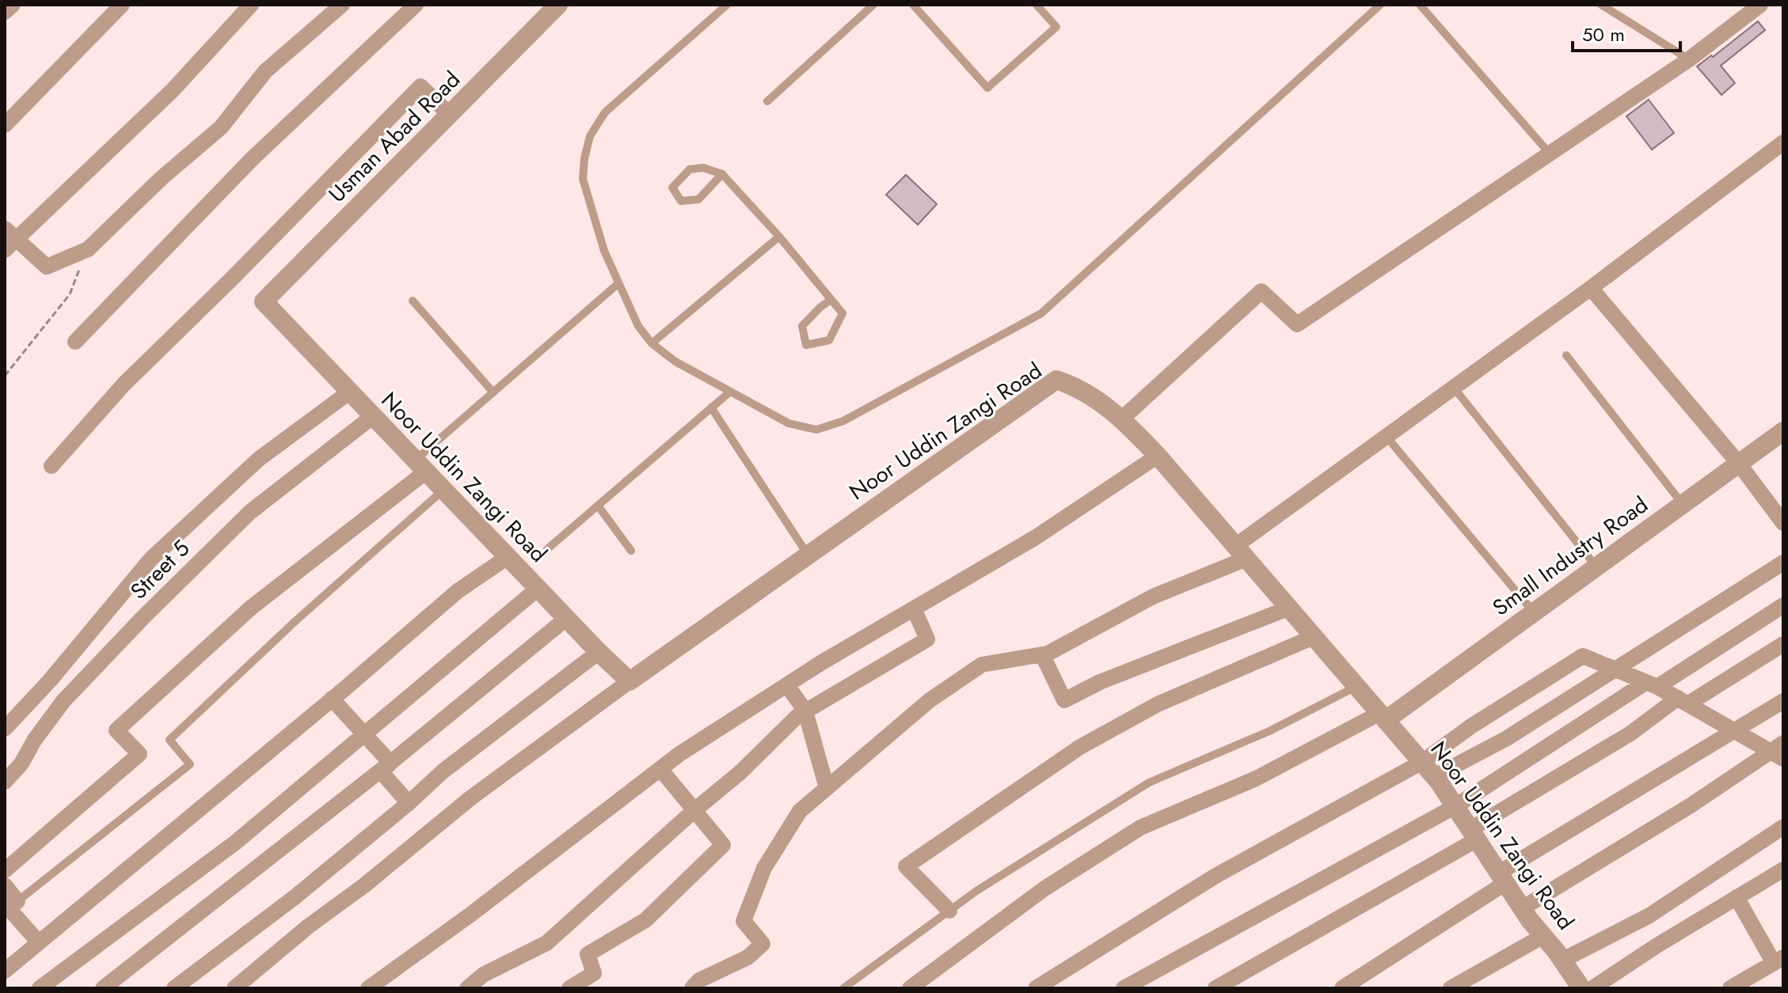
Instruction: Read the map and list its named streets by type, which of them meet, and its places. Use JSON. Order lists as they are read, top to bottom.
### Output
{
  "streets": {
    "street": [
      "Usman Abad Road",
      "Noor Uddin Zangi Road",
      "Small Industry Road",
      "Street 5"
    ]
  },
  "crossings": [
    ["Usman Abad Road", "Noor Uddin Zangi Road"],
    ["Noor Uddin Zangi Road", "Small Industry Road"],
    ["Noor Uddin Zangi Road", "Street 5"]
  ],
  "scale_bar": "50 m"
}
